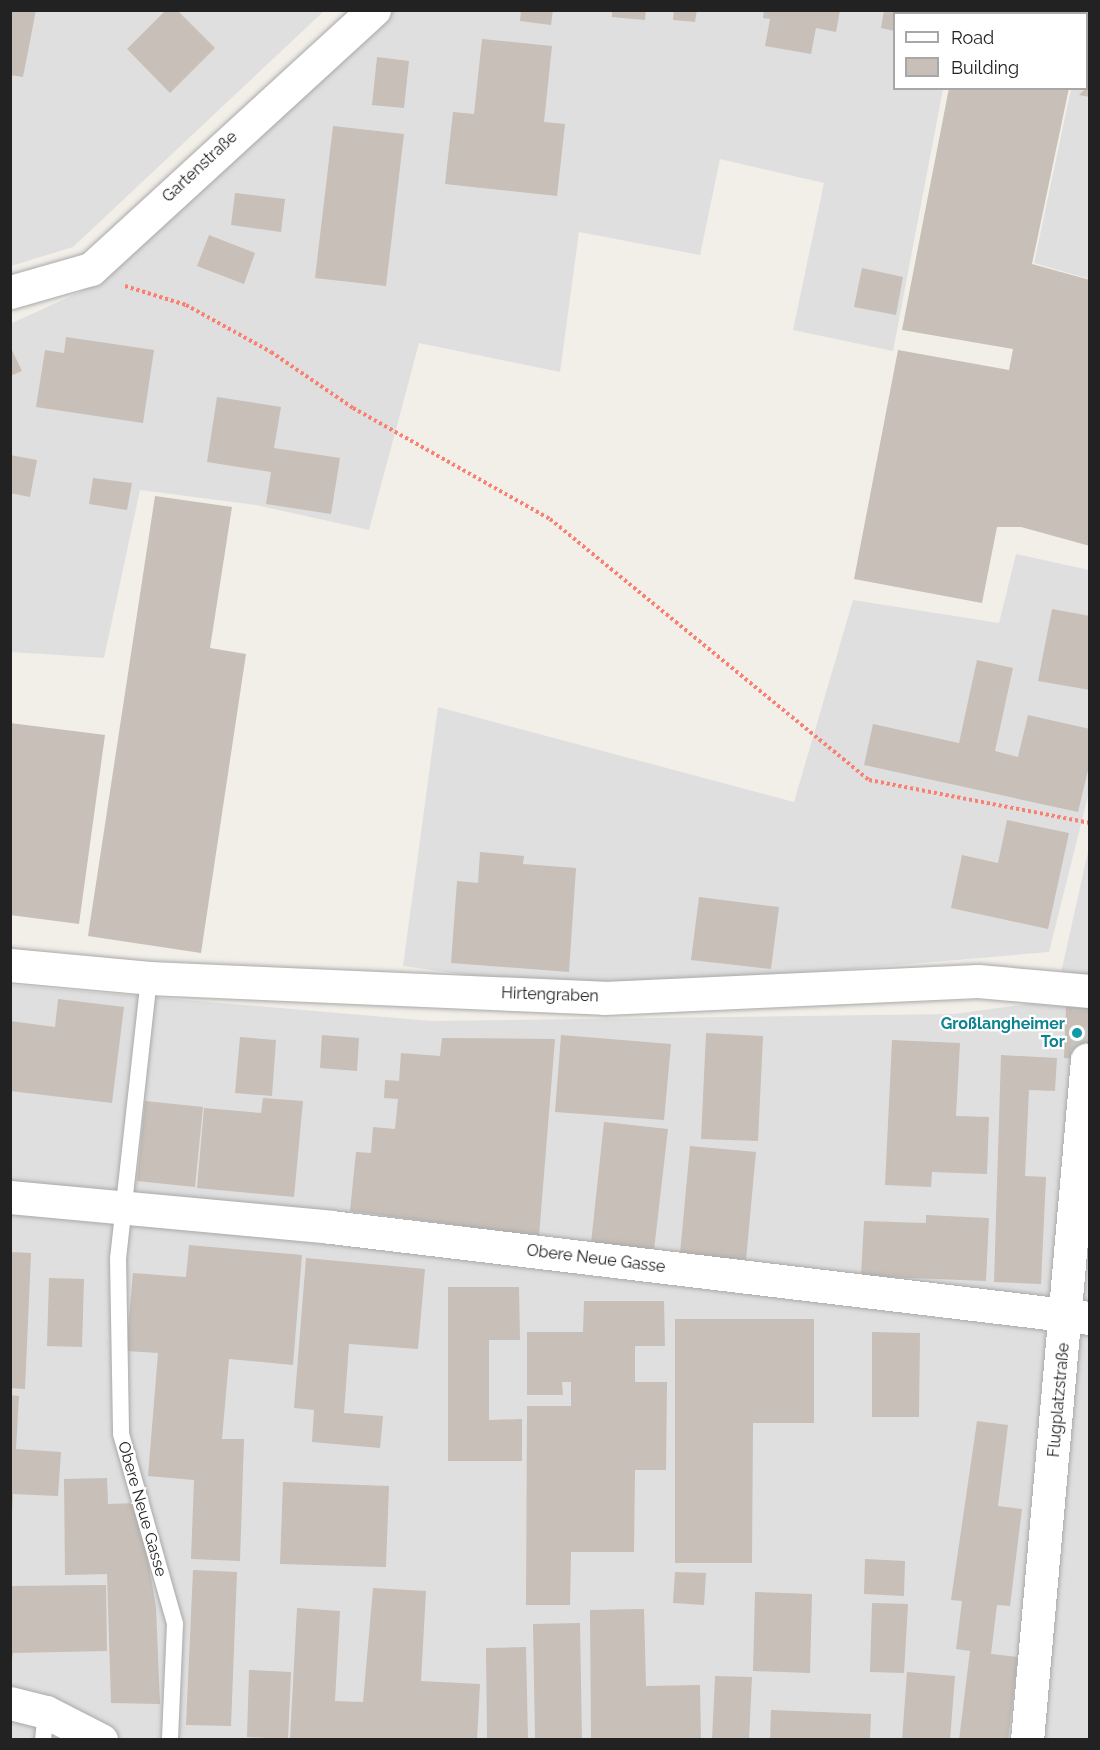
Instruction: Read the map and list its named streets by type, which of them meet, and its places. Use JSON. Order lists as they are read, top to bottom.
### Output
{
  "streets": {
    "street": [
      "Gartenstraße",
      "Hirtengraben",
      "Obere Neue Gasse",
      "Flugplatzstraße"
    ]
  },
  "crossings": [
    ["Hirtengraben", "Obere Neue Gasse"],
    ["Obere Neue Gasse", "Flugplatzstraße"]
  ],
  "places": ["Großlangheimer Tor"],
  "legend": ["Road", "Building"]
}
